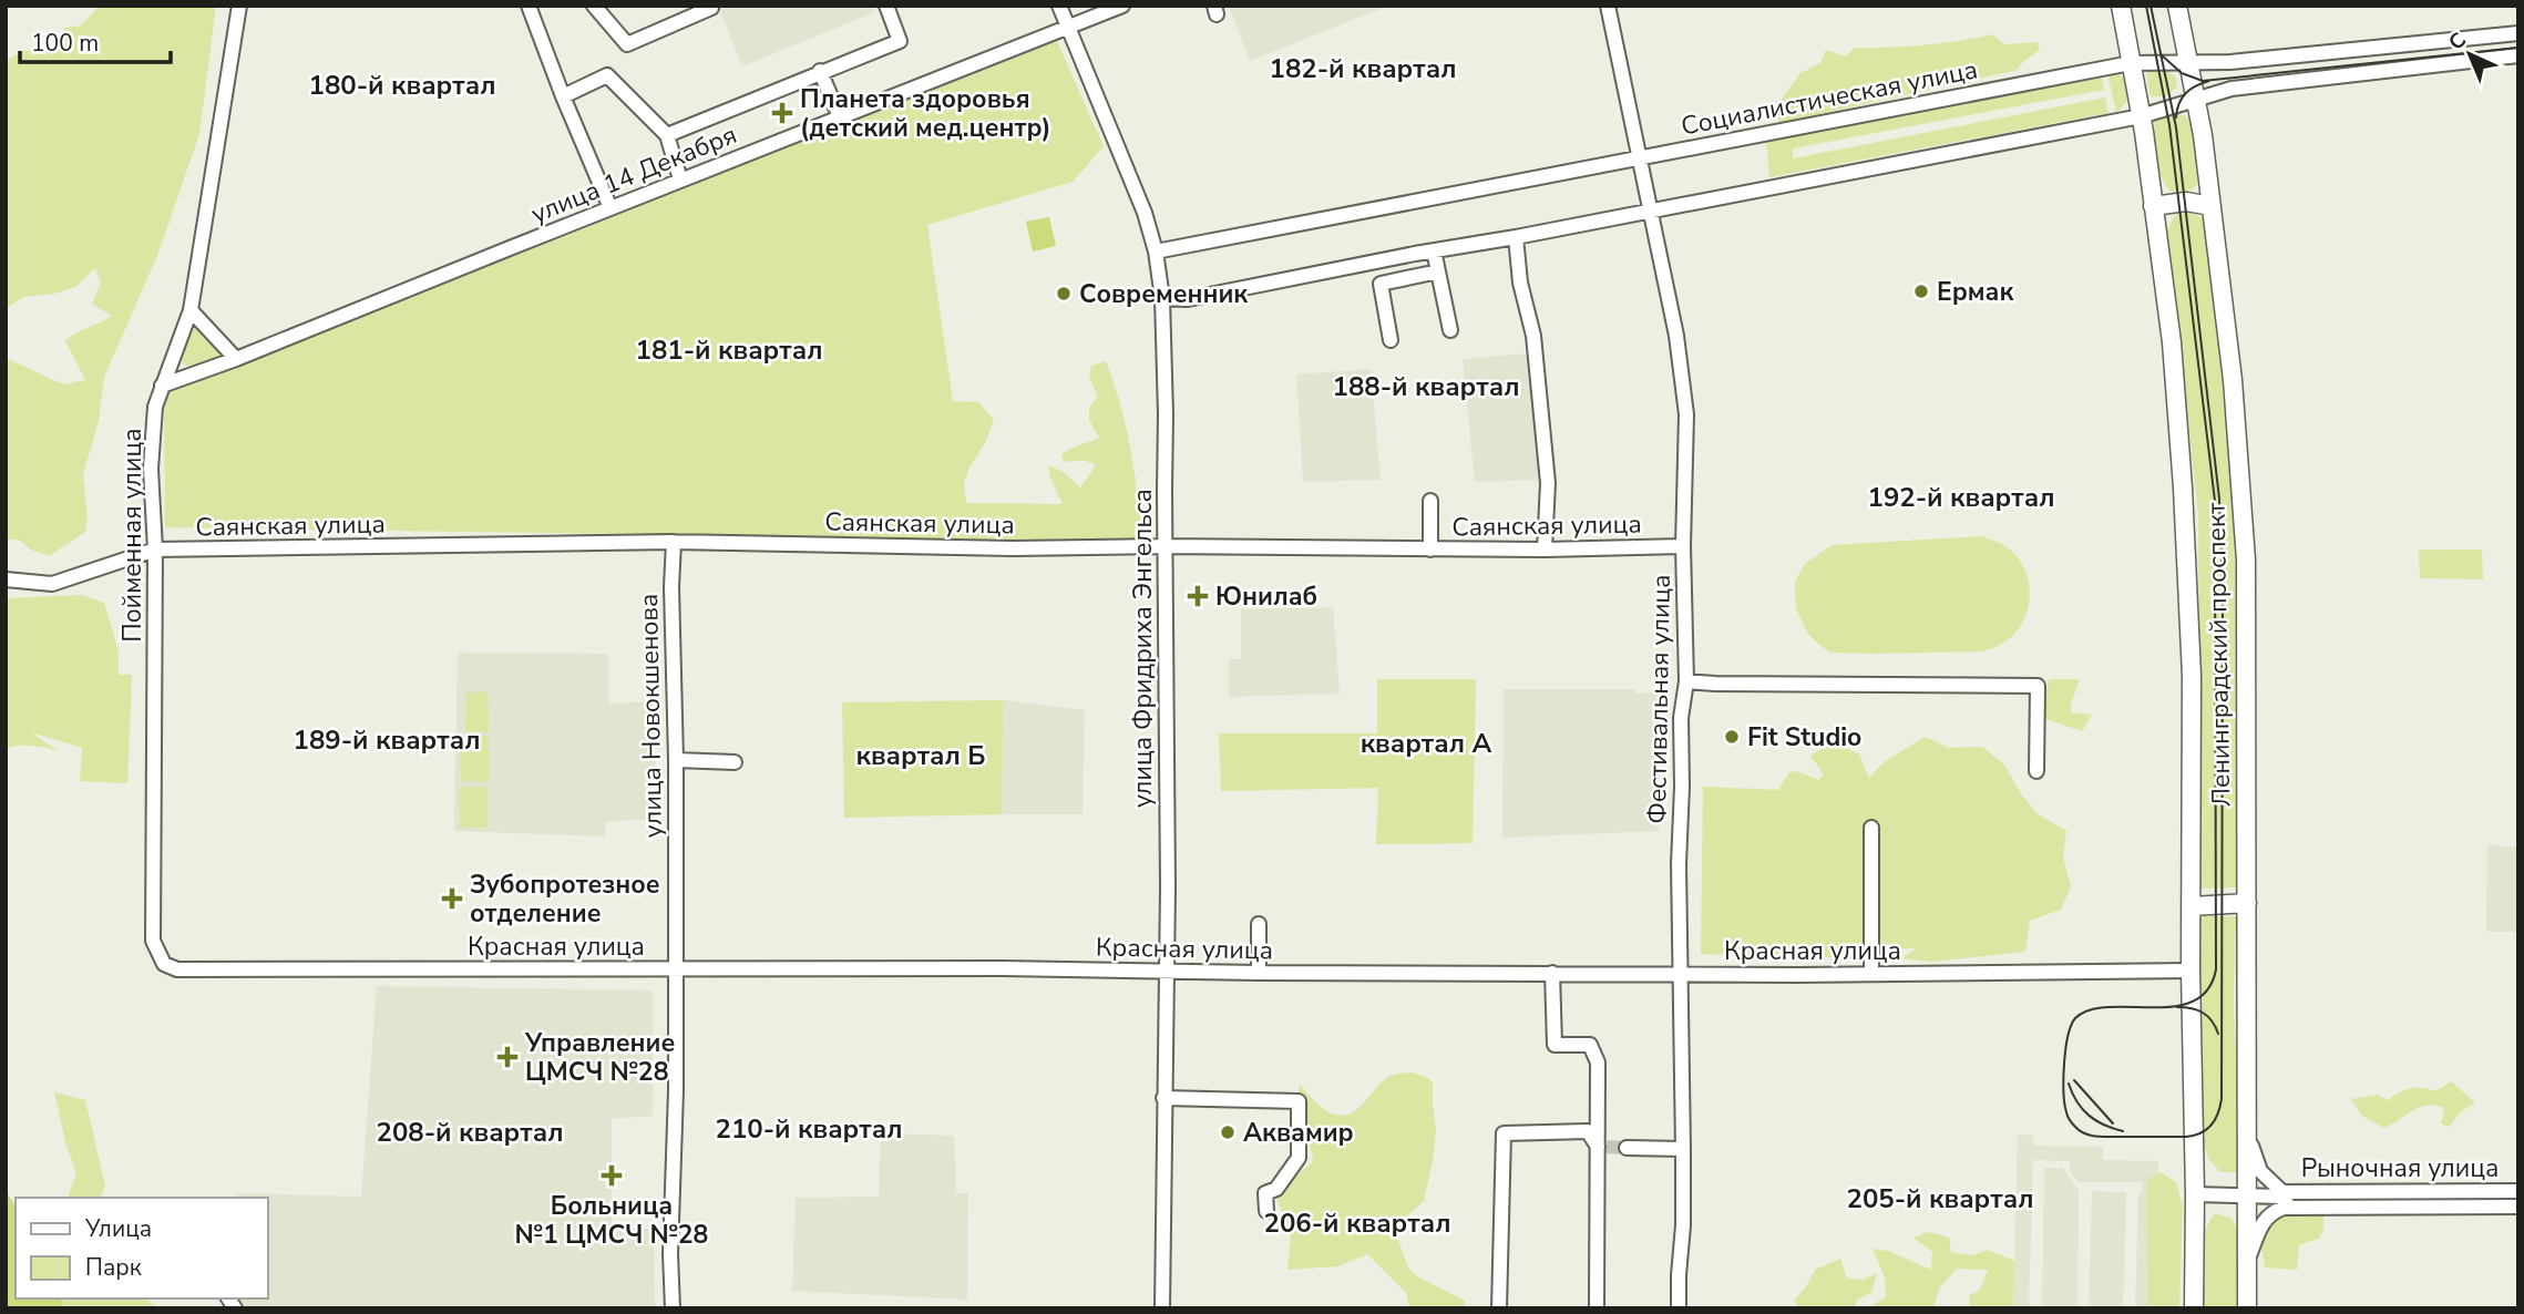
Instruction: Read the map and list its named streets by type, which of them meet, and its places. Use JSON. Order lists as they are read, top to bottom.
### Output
{
  "streets": {
    "main road": ["Ленинградский проспект"],
    "street": [
      "Социалистическая улица",
      "улица 14 Декабря",
      "Саянская улица",
      "Пойменная улица",
      "улица Фридриха Энгельса",
      "Фестивальная улица",
      "улица Новокшенова",
      "Красная улица",
      "Рыночная улица"
    ]
  },
  "crossings": [
    ["Социалистическая улица", "улица Фридриха Энгельса"],
    ["Социалистическая улица", "Ленинградский проспект"],
    ["Социалистическая улица", "Фестивальная улица"],
    ["улица 14 Декабря", "Пойменная улица"],
    ["улица 14 Декабря", "улица Фридриха Энгельса"],
    ["Саянская улица", "Пойменная улица"],
    ["Саянская улица", "улица Фридриха Энгельса"],
    ["Саянская улица", "Фестивальная улица"],
    ["Саянская улица", "улица Новокшенова"],
    ["Пойменная улица", "Красная улица"],
    ["улица Фридриха Энгельса", "Красная улица"],
    ["Ленинградский проспект", "Красная улица"],
    ["Ленинградский проспект", "Рыночная улица"],
    ["Фестивальная улица", "Красная улица"],
    ["улица Новокшенова", "Красная улица"]
  ],
  "districts": [
    "182-й квартал",
    "180-й квартал",
    "181-й квартал",
    "188-й квартал",
    "192-й квартал",
    "189-й квартал",
    "квартал А",
    "квартал Б",
    "210-й квартал",
    "208-й квартал",
    "205-й квартал",
    "206-й квартал"
  ],
  "places": {
    "health": [
      "Планета здоровья (детский мед.центр)",
      "Юнилаб",
      "Зубопротезное отделение",
      "Управление ЦМСЧ №28",
      "Больница №1 ЦМСЧ №28"
    ],
    "other": [
      "Ермак",
      "Современник",
      "Fit Studio",
      "Аквамир"
    ]
  },
  "legend": ["Улица", "Парк"],
  "scale_bar": "100 m",
  "north": "top left"
}
